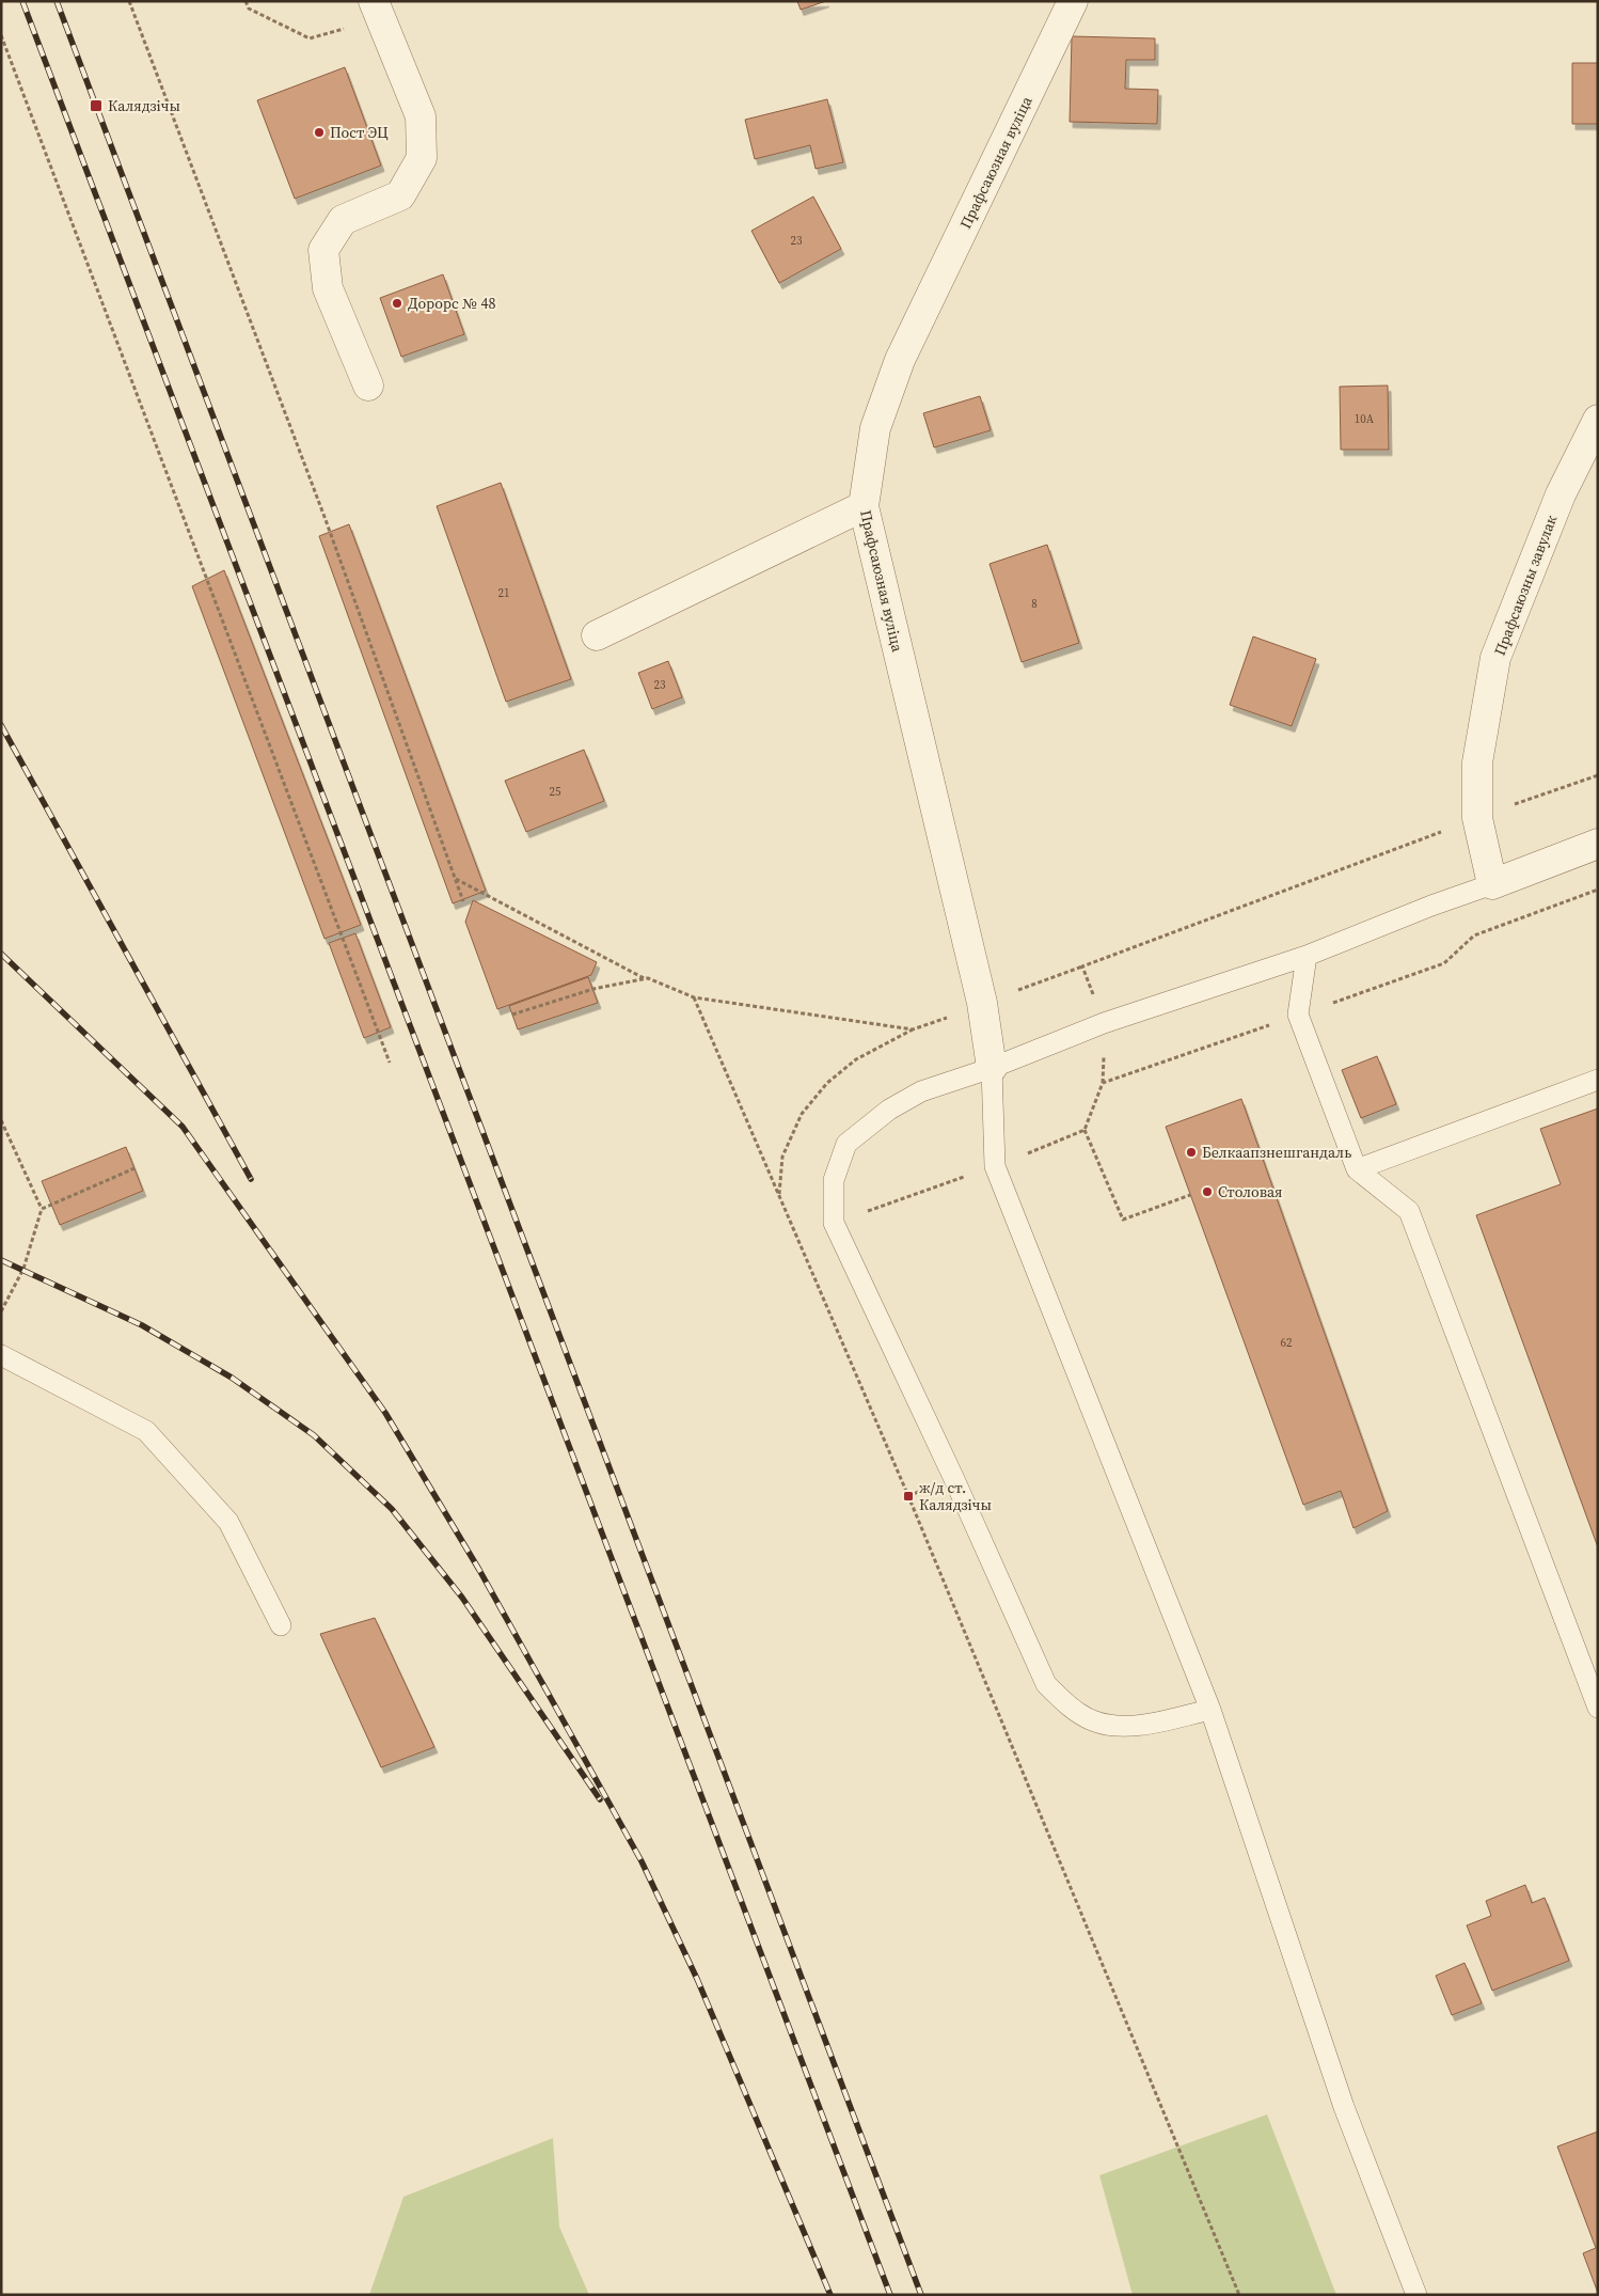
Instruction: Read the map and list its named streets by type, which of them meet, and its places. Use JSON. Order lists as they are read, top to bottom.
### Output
{
  "streets": {
    "street": ["Прафсаюзная вуліца", "Прафсаюзны завулак"]
  },
  "places": {
    "transit": ["Калядзічы", "ж/д ст. Калядзічы"],
    "other": [
      "Пост ЭЦ",
      "Дорорс № 48",
      "Белкаапзнешгандаль",
      "Столовая"
    ]
  },
  "house_numbers": [
    "23",
    "10А",
    "21",
    "8",
    "23",
    "25",
    "62"
  ]
}
